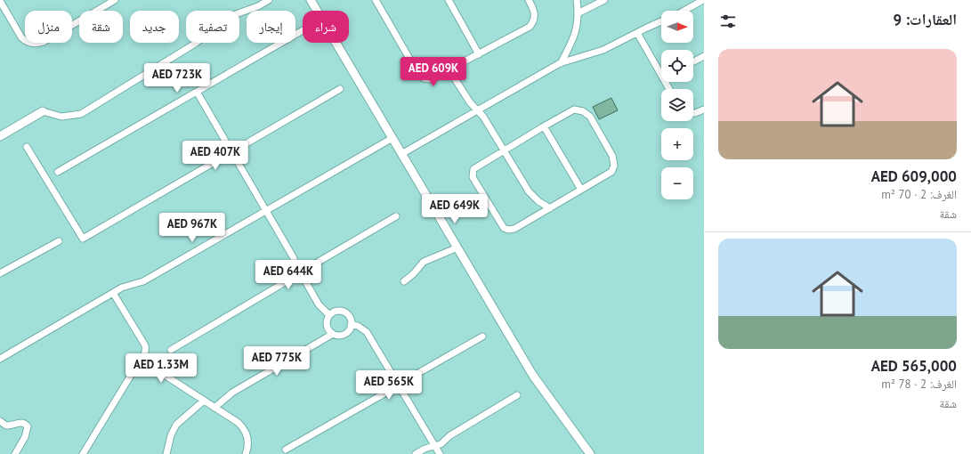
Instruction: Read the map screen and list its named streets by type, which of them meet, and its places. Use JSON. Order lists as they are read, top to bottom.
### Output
{
  "north": "right",
  "page": {
    "heading": "العقارات: 9",
    "map_buttons": ["+", "−"],
    "chip": [
      "شراء",
      "إيجار",
      "تصفية",
      "جديد",
      "شقة",
      "منزل"
    ],
    "list": [
      {
        "name": "AED 609,000",
        "note": "الغرف: 2 · 70 m² · شقة"
      },
      {
        "name": "AED 565,000",
        "note": "الغرف: 2 · 78 m² · شقة"
      }
    ],
    "price": [
      "AED 609K",
      "AED 723K",
      "AED 407K",
      "AED 649K",
      "AED 967K",
      "AED 644K",
      "AED 775K",
      "AED 1.33M",
      "AED 565K"
    ]
  }
}
